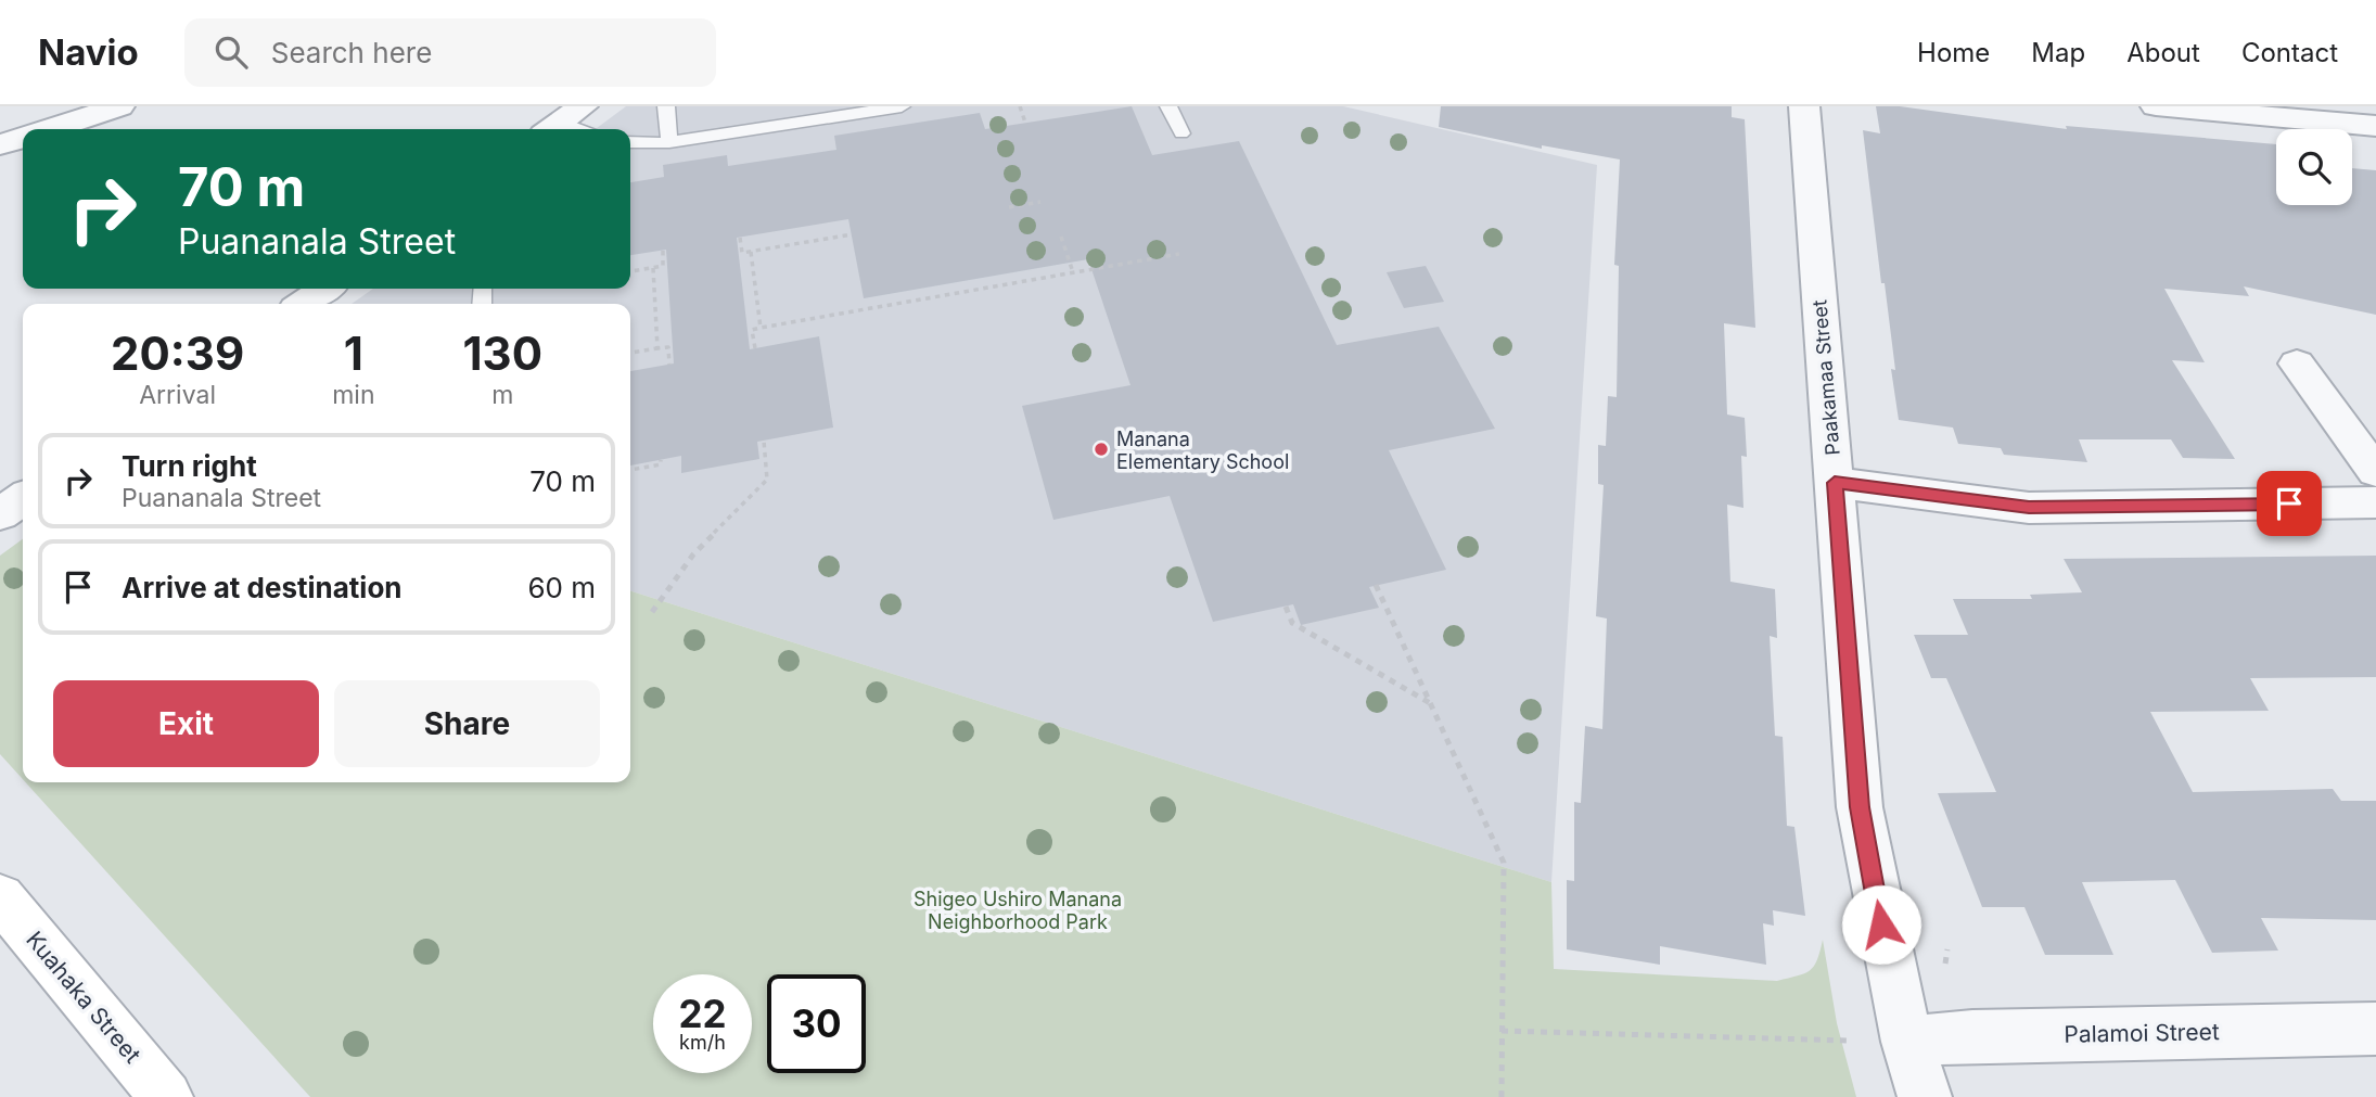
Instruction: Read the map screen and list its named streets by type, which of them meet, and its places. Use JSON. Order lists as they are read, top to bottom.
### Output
{
  "streets": {
    "street": ["Paakamaa Street", "Kuahaka Street", "Palamoi Street"]
  },
  "crossings": [
    ["Paakamaa Street", "Palamoi Street"]
  ],
  "parks": ["Shigeo Ushiro Manana Neighborhood Park"],
  "places": ["Manana Elementary School"],
  "page": {
    "header": "Navio",
    "search": "Search here",
    "nav": [
      "Home",
      "Map",
      "About",
      "Contact"
    ],
    "turn": ["70 m", "Puananala Street"],
    "eta": [
      "20:39",
      "Arrival",
      "1",
      "min",
      "130",
      "m"
    ],
    "list": [
      {
        "name": "Turn right",
        "note": "Puananala Street",
        "value": "70 m"
      },
      {
        "name": "Arrive at destination",
        "value": "60 m"
      }
    ],
    "buttons": ["Exit", "Share"],
    "speed": "22 km/h",
    "limit": "30"
  }
}
